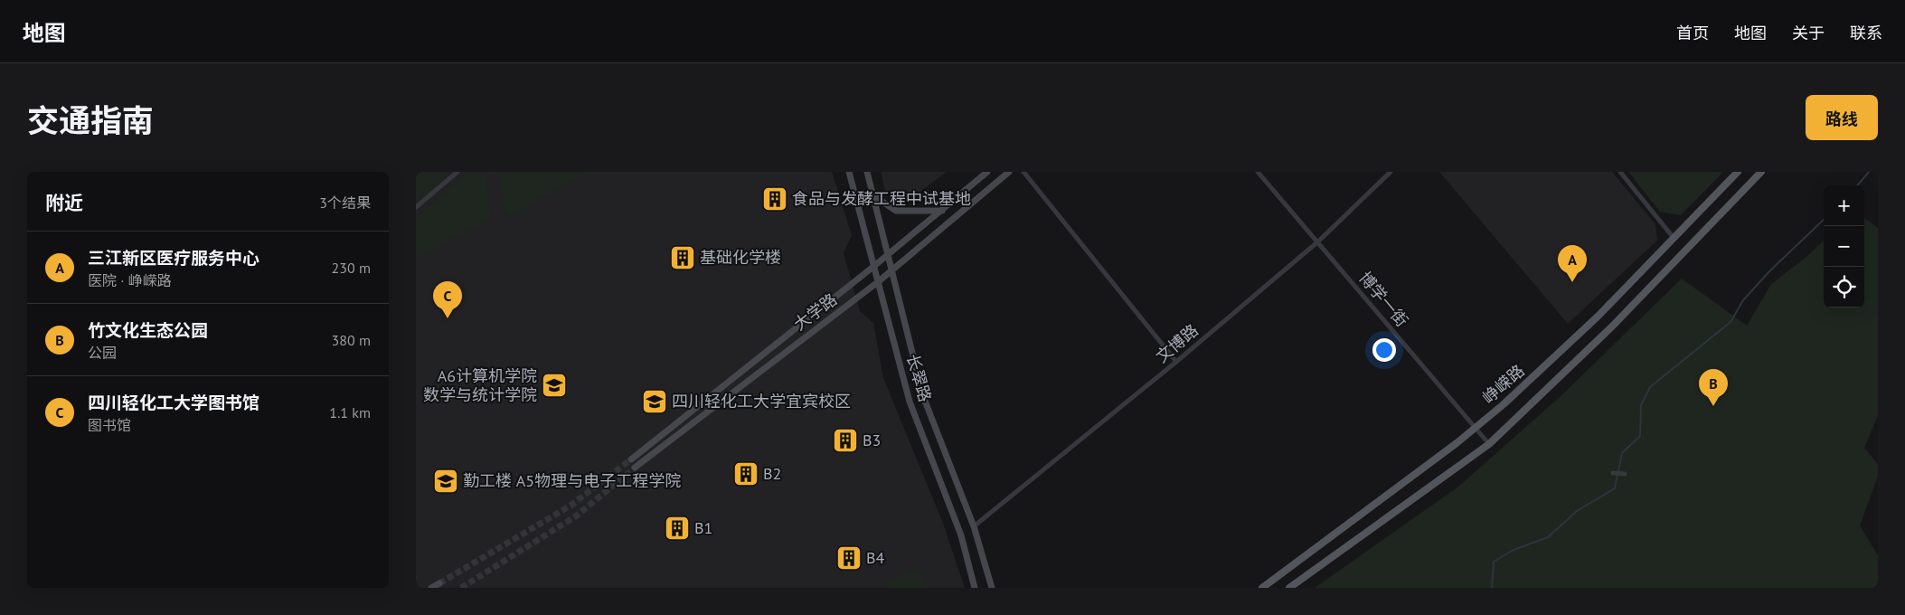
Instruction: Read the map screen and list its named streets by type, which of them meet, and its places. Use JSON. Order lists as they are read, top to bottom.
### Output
{
  "streets": {
    "main road": ["大学路", "长翠路", "峥嵘路"],
    "street": ["博学一街", "文博路"]
  },
  "crossings": [
    ["博学一街", "文博路"],
    ["博学一街", "峥嵘路"],
    ["大学路", "长翠路"],
    ["文博路", "长翠路"]
  ],
  "places": {
    "building": [
      "食品与发酵工程中试基地",
      "基础化学楼",
      "B3",
      "B2",
      "B1",
      "B4"
    ],
    "school or university": ["A6计算机学院 数学与统计学院", "四川轻化工大学宜宾校区", "勤工楼 A5物理与电子工程学院"]
  },
  "page": {
    "header": "地图",
    "nav": [
      "首页",
      "地图",
      "关于",
      "联系"
    ],
    "title": "交通指南",
    "buttons": "路线",
    "heading": ["附近", "3个结果"],
    "map_buttons": ["+", "−"],
    "list": [
      {
        "mark": "A",
        "name": "三江新区医疗服务中心",
        "note": "医院 · 峥嵘路",
        "value": "230 m"
      },
      {
        "mark": "B",
        "name": "竹文化生态公园",
        "note": "公园",
        "value": "380 m"
      },
      {
        "mark": "C",
        "name": "四川轻化工大学图书馆",
        "note": "图书馆",
        "value": "1.1 km"
      }
    ],
    "pins": ["A", "C", "B"]
  }
}
